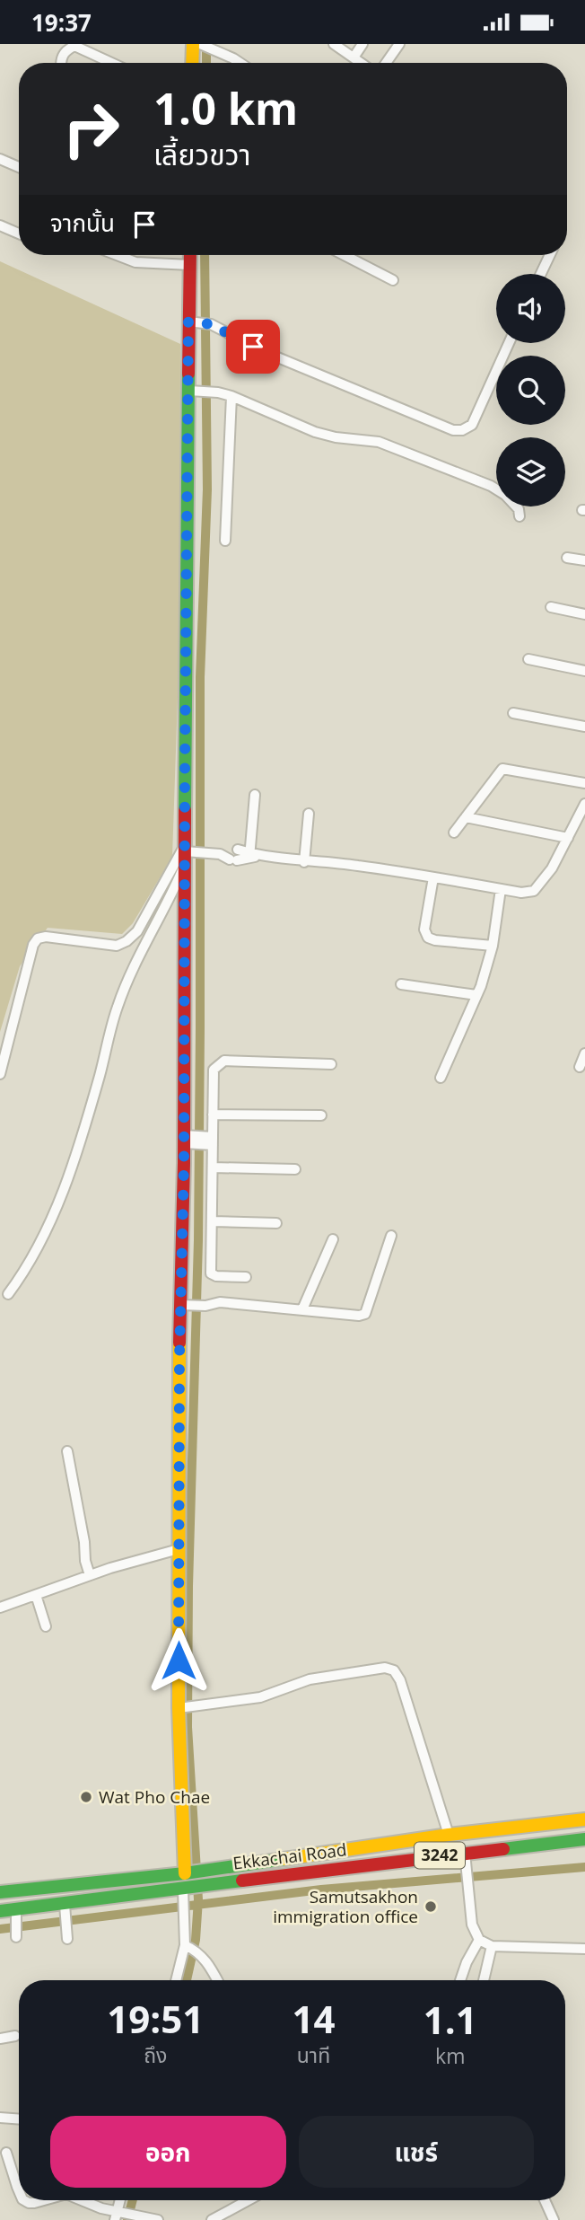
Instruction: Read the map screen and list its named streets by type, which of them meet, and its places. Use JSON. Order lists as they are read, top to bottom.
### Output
{
  "streets": {
    "street": ["3242", "Ekkachai Road"]
  },
  "places": ["Wat Pho Chae", "Samutsakhon immigration office"],
  "page": {
    "status": "19:37",
    "turn": ["1.0 km", "เลี้ยวขวา"],
    "then": "จากนั้น",
    "eta": [
      "19:51",
      "ถึง",
      "14",
      "นาที",
      "1.1",
      "km"
    ],
    "buttons": ["ออก", "แชร์"]
  }
}
